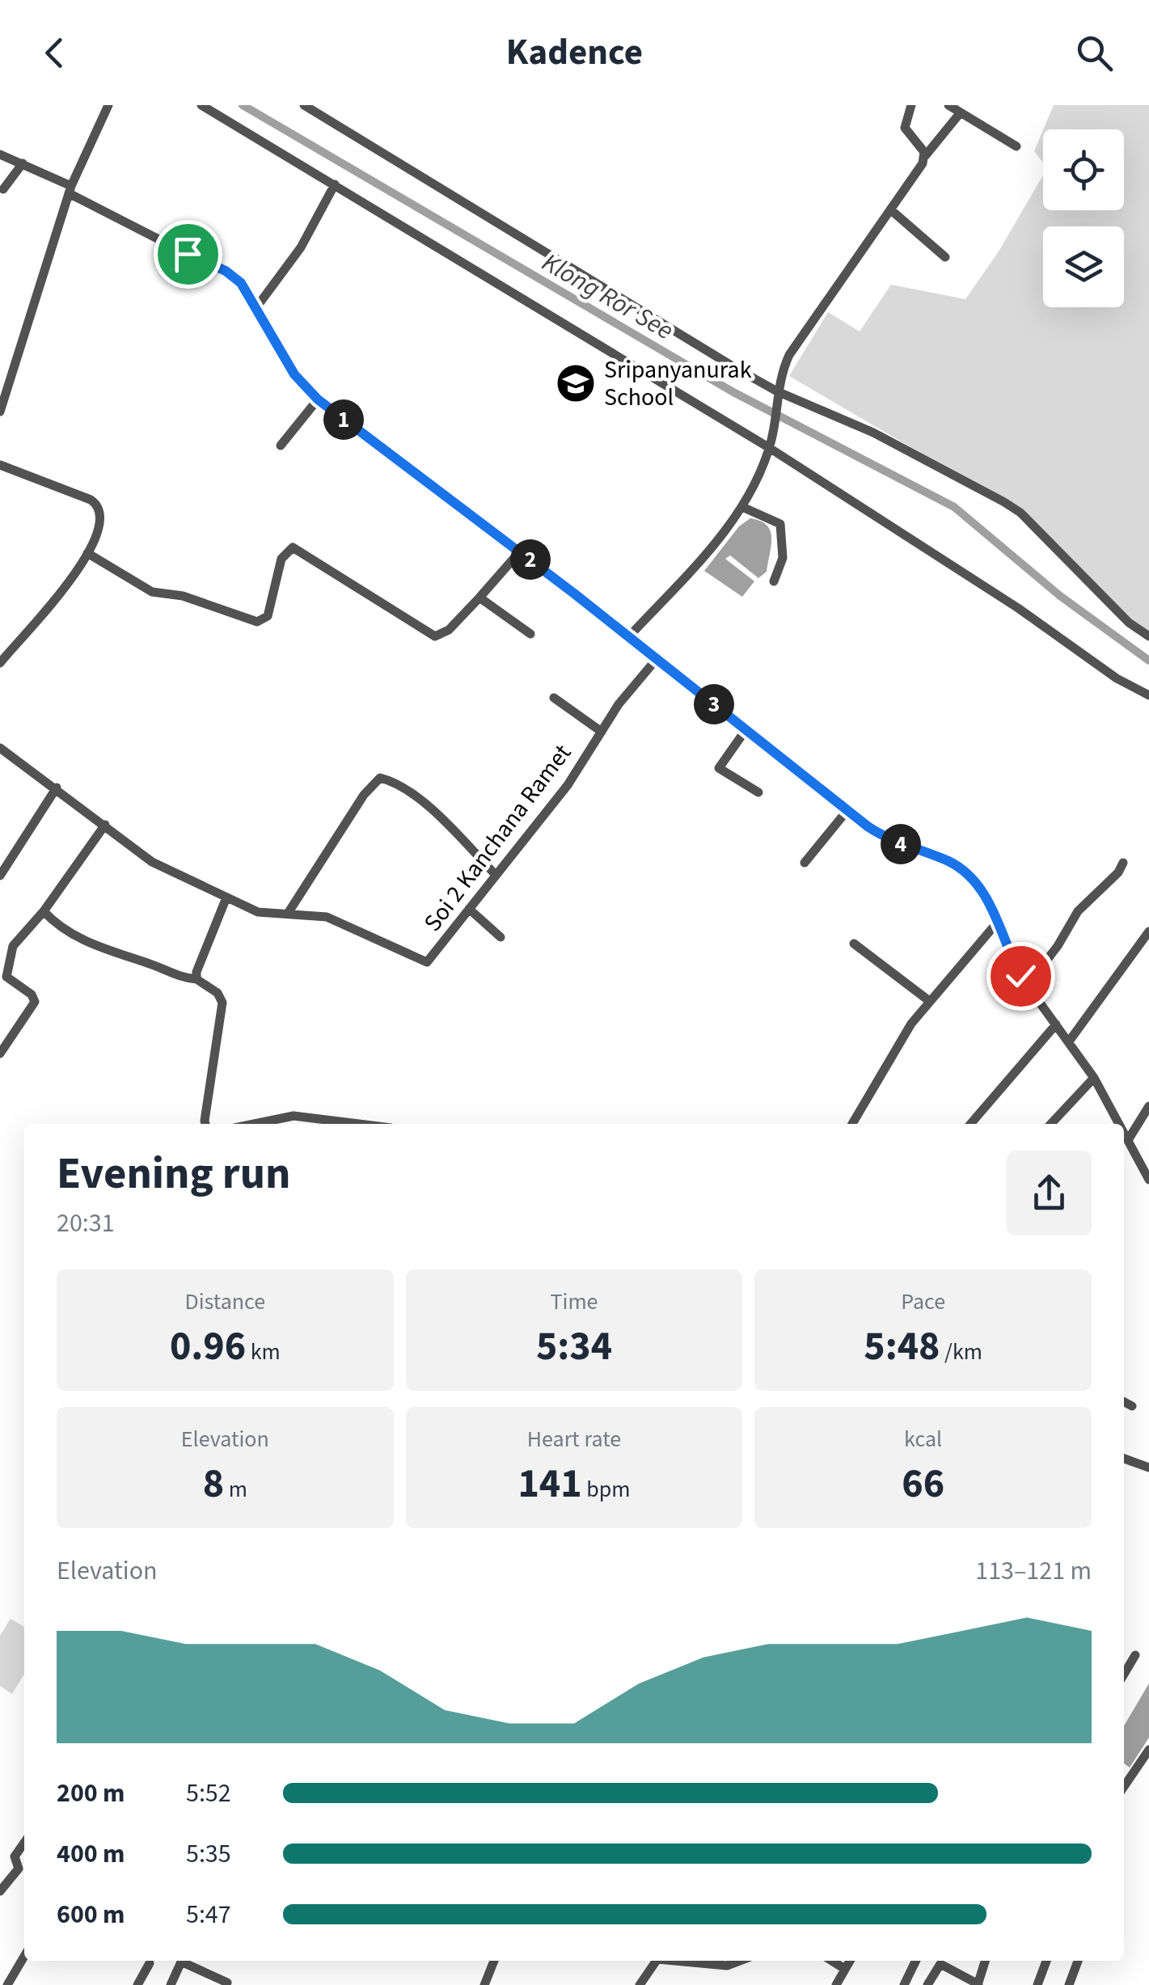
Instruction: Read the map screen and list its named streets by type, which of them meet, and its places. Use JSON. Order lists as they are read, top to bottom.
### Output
{
  "streets": {
    "street": ["Soi 2 Kanchana Ramet"]
  },
  "water": ["Klong Ror See"],
  "places": {
    "school or university": ["Sripanyanurak School"]
  },
  "page": {
    "header": "Kadence",
    "pins": [
      "1",
      "2",
      "3",
      "4"
    ],
    "heading": ["Evening run", "20:31"],
    "stats": [
      ["Distance", "0.96 km"],
      ["Time", "5:34"],
      ["Pace", "5:48 /km"],
      ["Elevation", "8 m"],
      ["Heart rate", "141 bpm"],
      ["kcal", "66"]
    ],
    "chart": ["Elevation", "113–121 m"],
    "list": [
      {
        "name": "200 m",
        "note": "5:52"
      },
      {
        "name": "400 m",
        "note": "5:35"
      },
      {
        "name": "600 m",
        "note": "5:47"
      }
    ]
  }
}
